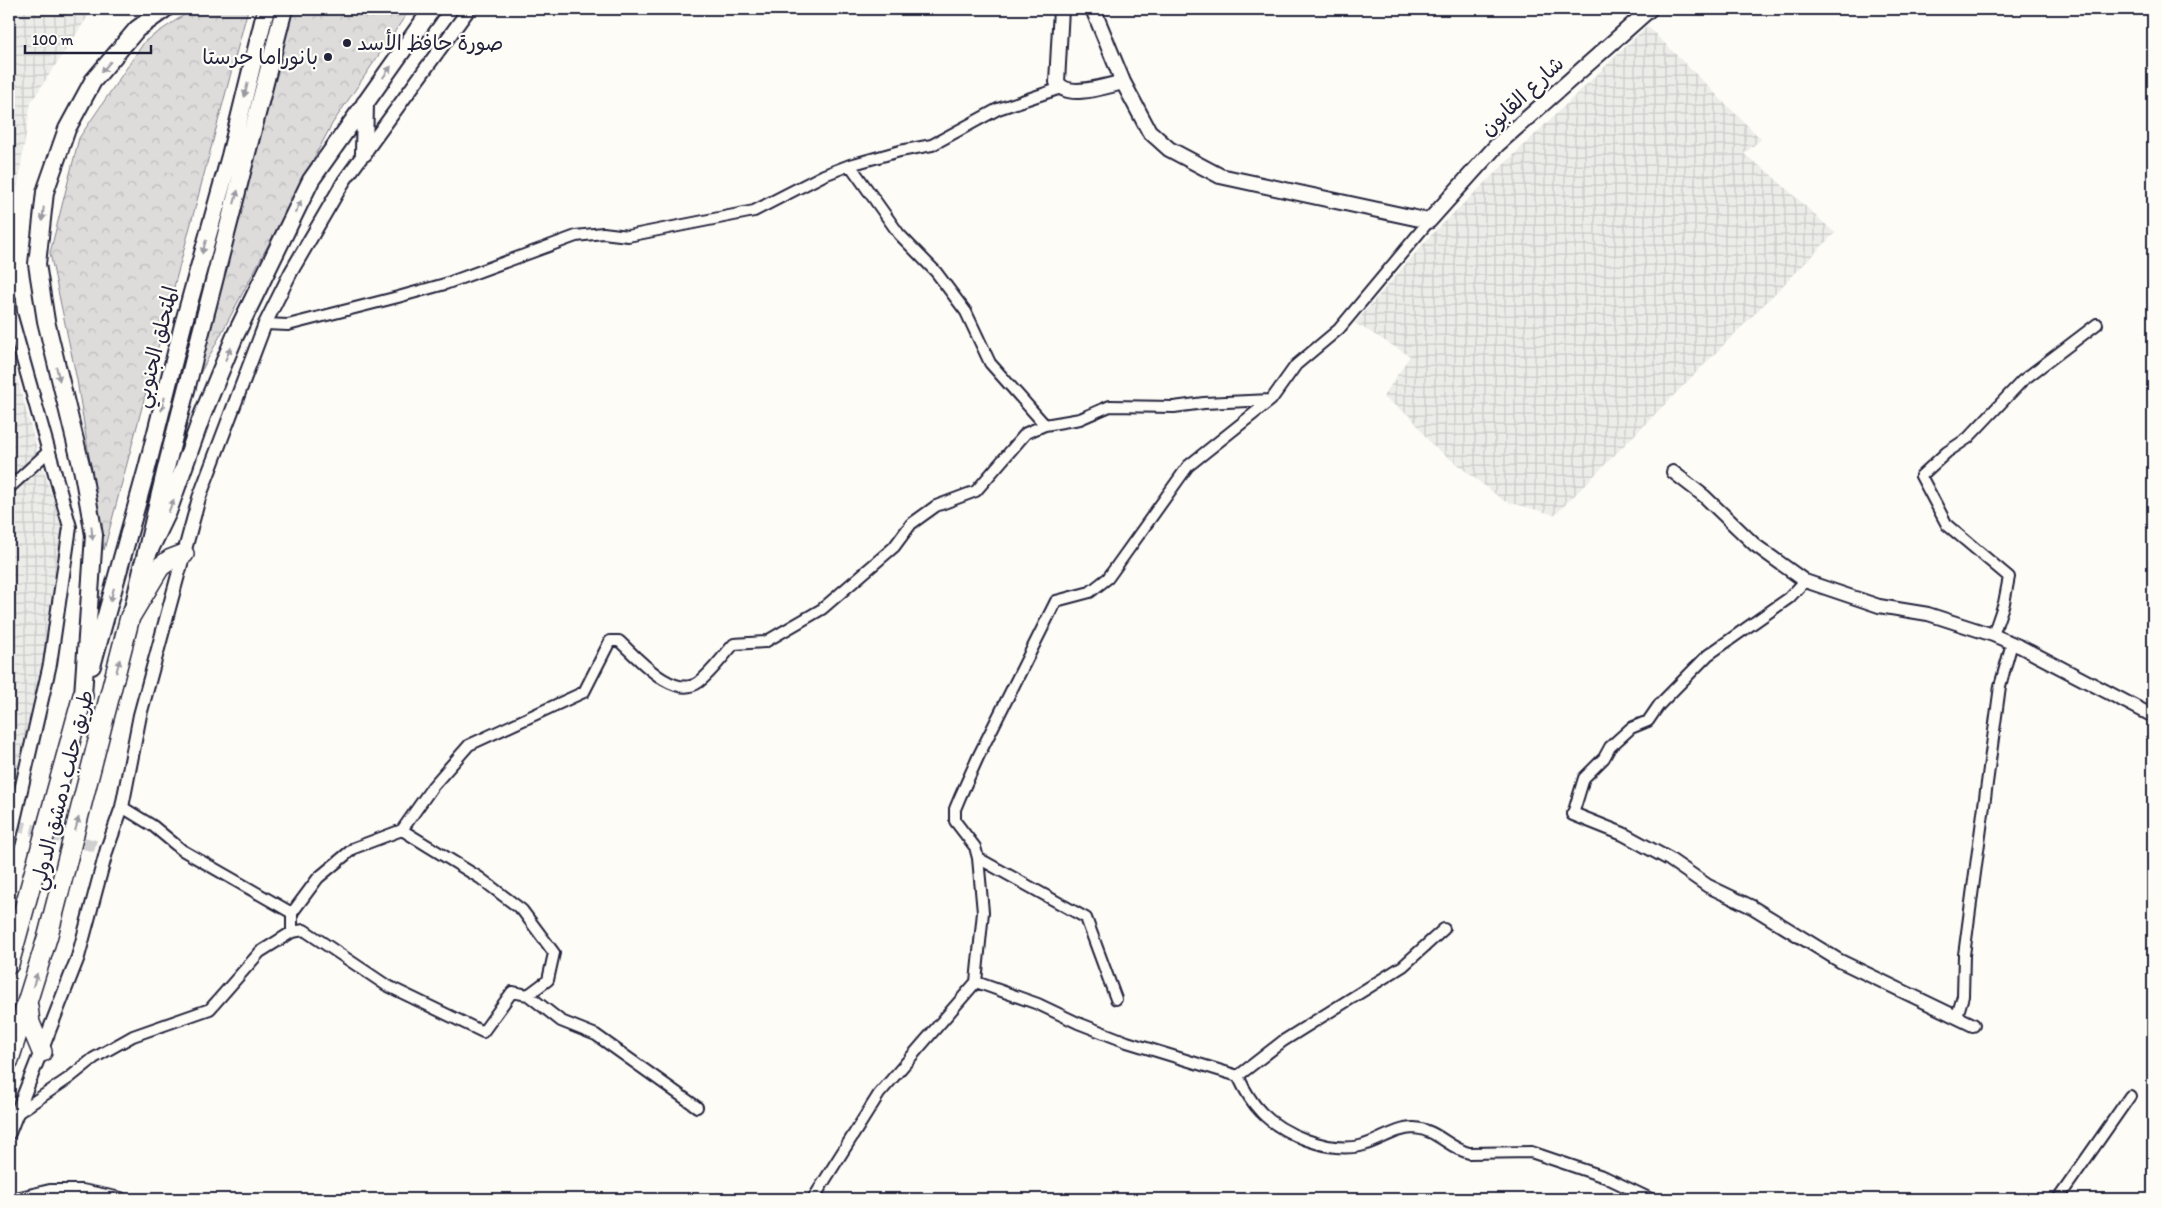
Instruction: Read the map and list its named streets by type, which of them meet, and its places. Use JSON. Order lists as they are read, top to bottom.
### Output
{
  "streets": {
    "highway": ["المتحلق الجنوبي", "طريق حلب دمشق الدولي"],
    "main road": ["شارع القابون"]
  },
  "crossings": [
    ["المتحلق الجنوبي", "طريق حلب دمشق الدولي"]
  ],
  "places": ["صورة حافظ الأسد", "بانوراما حرستا"],
  "scale_bar": "100 m"
}
